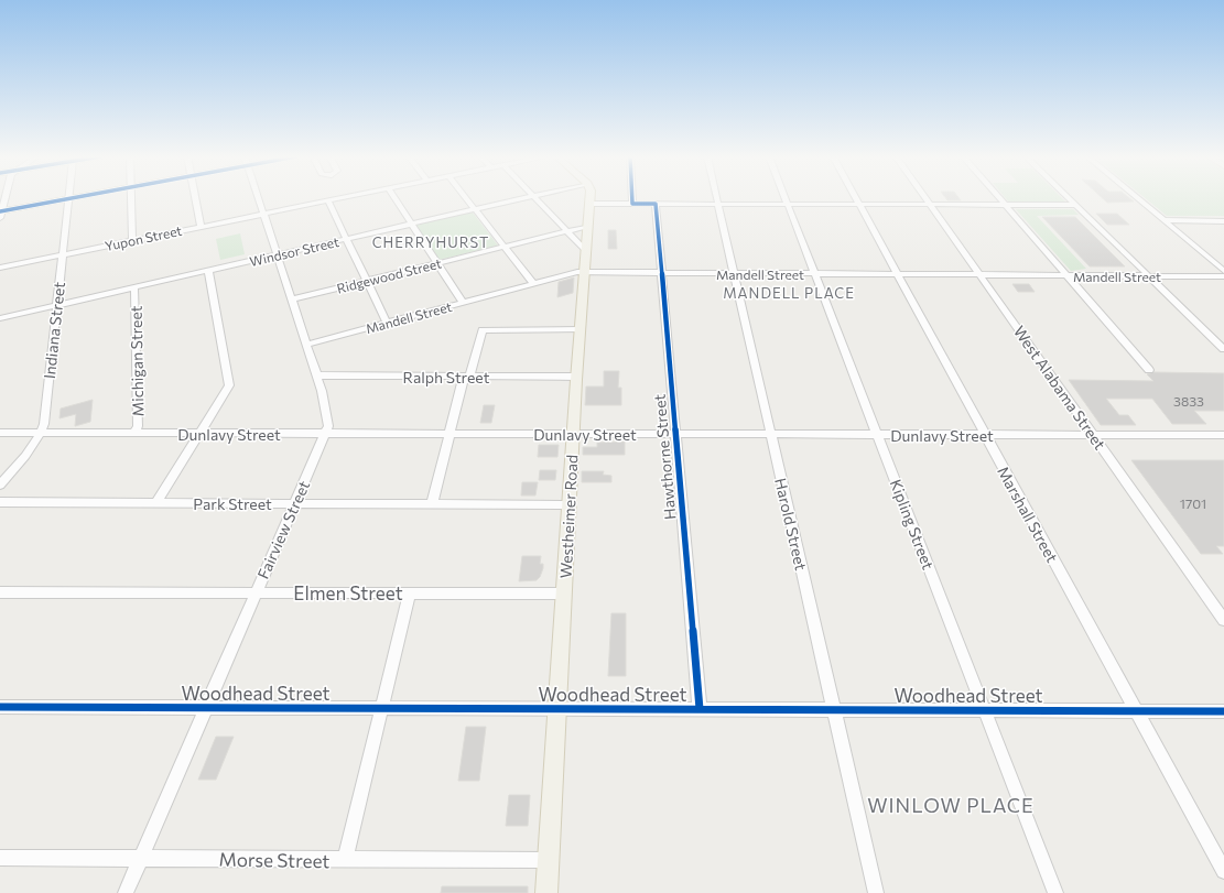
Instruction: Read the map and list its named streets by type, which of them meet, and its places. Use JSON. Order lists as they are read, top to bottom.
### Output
{
  "streets": {
    "main road": ["Westheimer Road"],
    "street": [
      "Yupon Street",
      "Windsor Street",
      "Mandell Street",
      "Ridgewood Street",
      "Indiana Street",
      "Michigan Street",
      "Ralph Street",
      "West Alabama Street",
      "Dunlavy Street",
      "Hawthorne Street",
      "Park Street",
      "Marshall Street",
      "Harold Street",
      "Kipling Street",
      "Fairview Street",
      "Elmen Street",
      "Woodhead Street",
      "Morse Street"
    ]
  },
  "crossings": [
    ["Yupon Street", "Indiana Street"],
    ["Yupon Street", "Fairview Street"],
    ["Windsor Street", "Indiana Street"],
    ["Windsor Street", "Michigan Street"],
    ["Windsor Street", "Fairview Street"],
    ["Mandell Street", "West Alabama Street"],
    ["Mandell Street", "Hawthorne Street"],
    ["Mandell Street", "Marshall Street"],
    ["Mandell Street", "Westheimer Road"],
    ["Mandell Street", "Harold Street"],
    ["Mandell Street", "Kipling Street"],
    ["Mandell Street", "Fairview Street"],
    ["Ridgewood Street", "Westheimer Road"],
    ["Ridgewood Street", "Fairview Street"],
    ["Indiana Street", "Dunlavy Street"],
    ["Michigan Street", "Dunlavy Street"],
    ["Ralph Street", "Westheimer Road"],
    ["Ralph Street", "Fairview Street"],
    ["West Alabama Street", "Dunlavy Street"],
    ["Dunlavy Street", "Hawthorne Street"],
    ["Dunlavy Street", "Marshall Street"],
    ["Dunlavy Street", "Westheimer Road"],
    ["Dunlavy Street", "Harold Street"],
    ["Dunlavy Street", "Kipling Street"],
    ["Dunlavy Street", "Fairview Street"],
    ["Hawthorne Street", "Woodhead Street"],
    ["Park Street", "Westheimer Road"],
    ["Park Street", "Fairview Street"],
    ["Marshall Street", "Woodhead Street"],
    ["Westheimer Road", "Elmen Street"],
    ["Westheimer Road", "Woodhead Street"],
    ["Westheimer Road", "Morse Street"],
    ["Harold Street", "Woodhead Street"],
    ["Kipling Street", "Woodhead Street"],
    ["Fairview Street", "Elmen Street"],
    ["Fairview Street", "Woodhead Street"],
    ["Fairview Street", "Morse Street"]
  ],
  "districts": ["CHERRYHURST", "MANDELL PLACE", "WINLOW PLACE"],
  "house_numbers": ["3833", "1701"]
}
